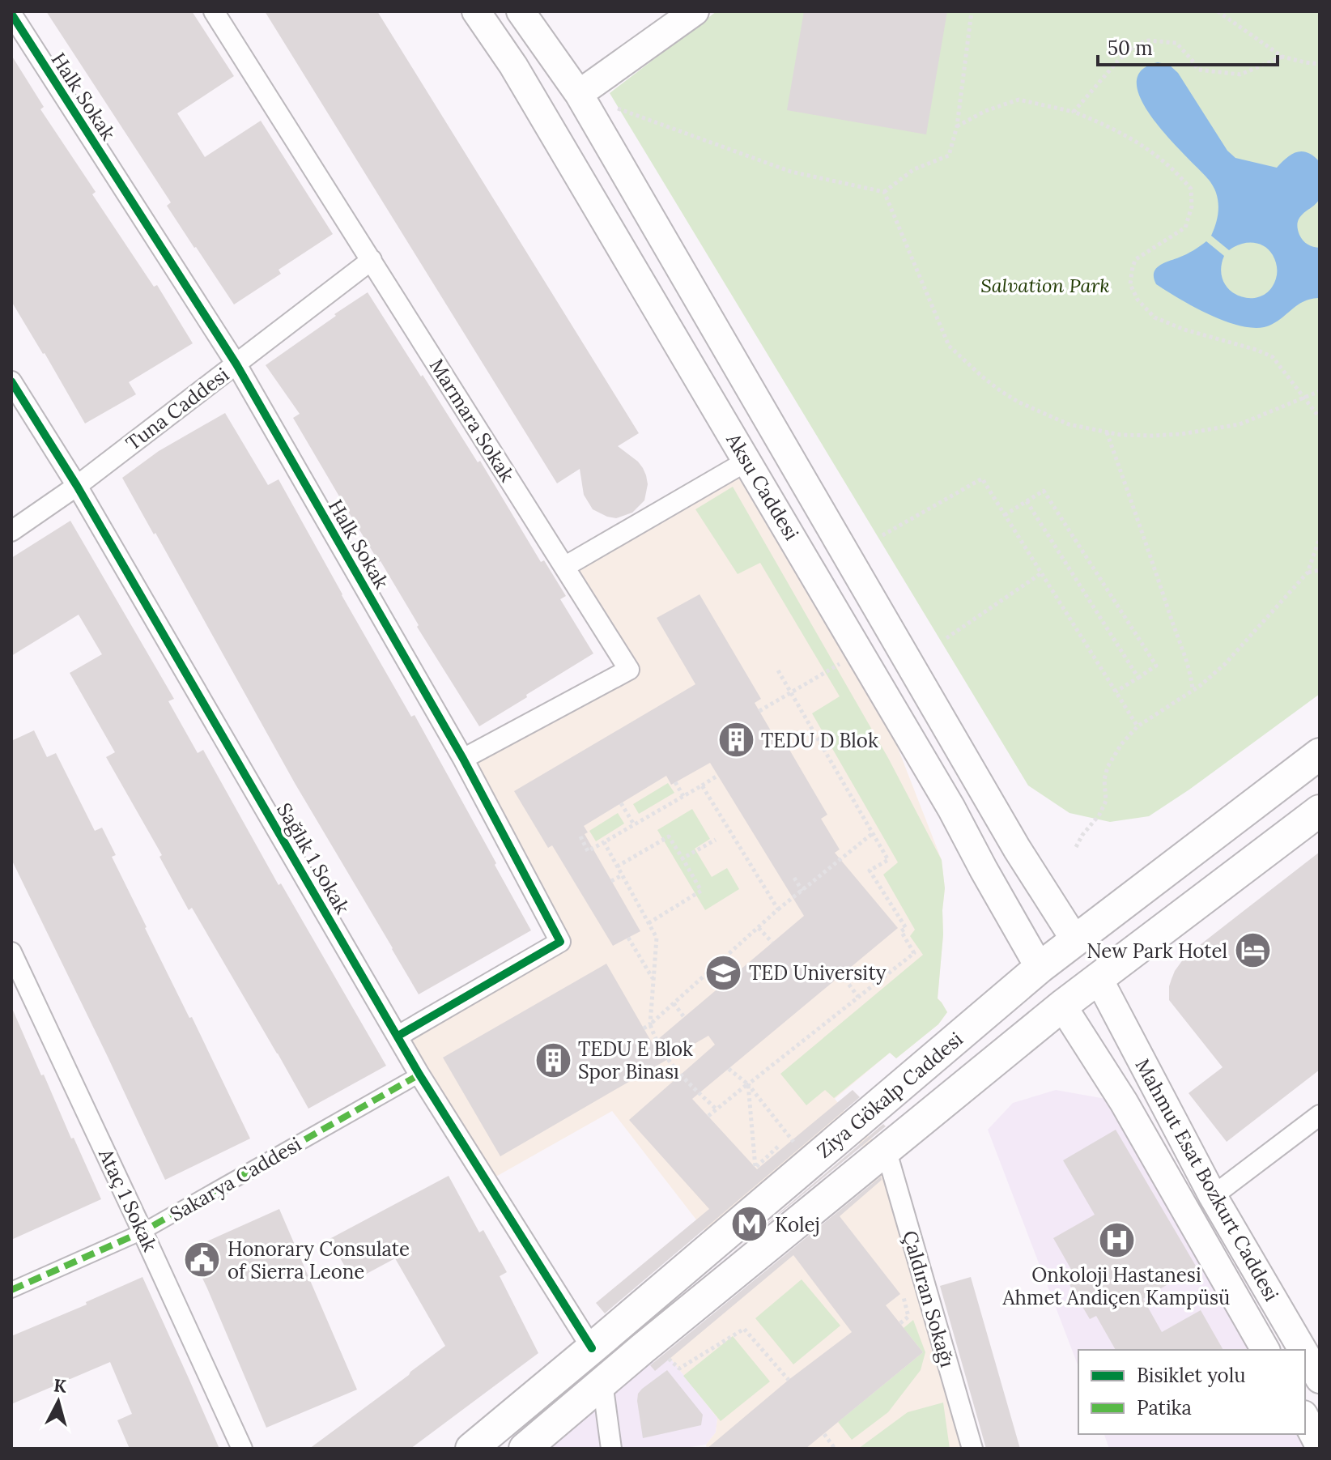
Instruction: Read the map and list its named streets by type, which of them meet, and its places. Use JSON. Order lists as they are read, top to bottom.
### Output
{
  "streets": {
    "main road": ["Aksu Caddesi", "Ziya Gökalp Caddesi", "Mahmut Esat Bozkurt Caddesi"],
    "street": [
      "Halk Sokak",
      "Tuna Caddesi",
      "Marmara Sokak",
      "Sağlık 1 Sokak",
      "Sakarya Caddesi",
      "Ataç 1 Sokak",
      "Çaldıran Sokağı"
    ]
  },
  "crossings": [
    ["Halk Sokak", "Tuna Caddesi"],
    ["Halk Sokak", "Marmara Sokak"],
    ["Halk Sokak", "Sağlık 1 Sokak"],
    ["Tuna Caddesi", "Marmara Sokak"],
    ["Tuna Caddesi", "Sağlık 1 Sokak"],
    ["Aksu Caddesi", "Ziya Gökalp Caddesi"],
    ["Sağlık 1 Sokak", "Ziya Gökalp Caddesi"],
    ["Sağlık 1 Sokak", "Sakarya Caddesi"],
    ["Ziya Gökalp Caddesi", "Mahmut Esat Bozkurt Caddesi"],
    ["Ziya Gökalp Caddesi", "Çaldıran Sokağı"],
    ["Sakarya Caddesi", "Ataç 1 Sokak"]
  ],
  "parks": ["Salvation Park"],
  "places": {
    "building": ["TEDU D Blok", "TEDU E Blok Spor Binası"],
    "hotel": ["New Park Hotel"],
    "school or university": ["TED University"],
    "metro station": ["Kolej"],
    "hospital": ["Onkoloji Hastanesi Ahmet Andiçen Kampüsü"],
    "public building": ["Honorary Consulate of Sierra Leone"]
  },
  "legend": ["Bisiklet yolu", "Patika"],
  "scale_bar": "50 m",
  "north": "top"
}
